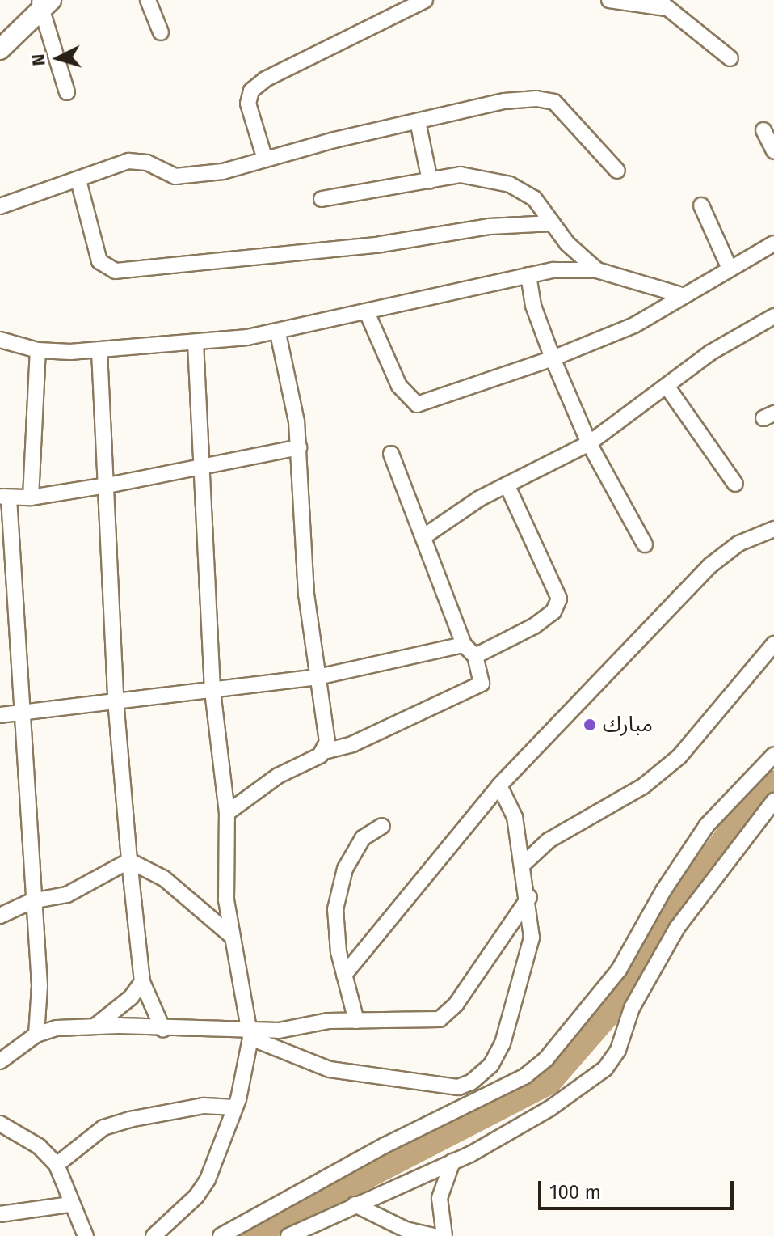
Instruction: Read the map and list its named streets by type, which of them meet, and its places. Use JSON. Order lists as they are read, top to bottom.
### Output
{
  "places": ["مبارك"],
  "scale_bar": "100 m",
  "north": "left"
}
